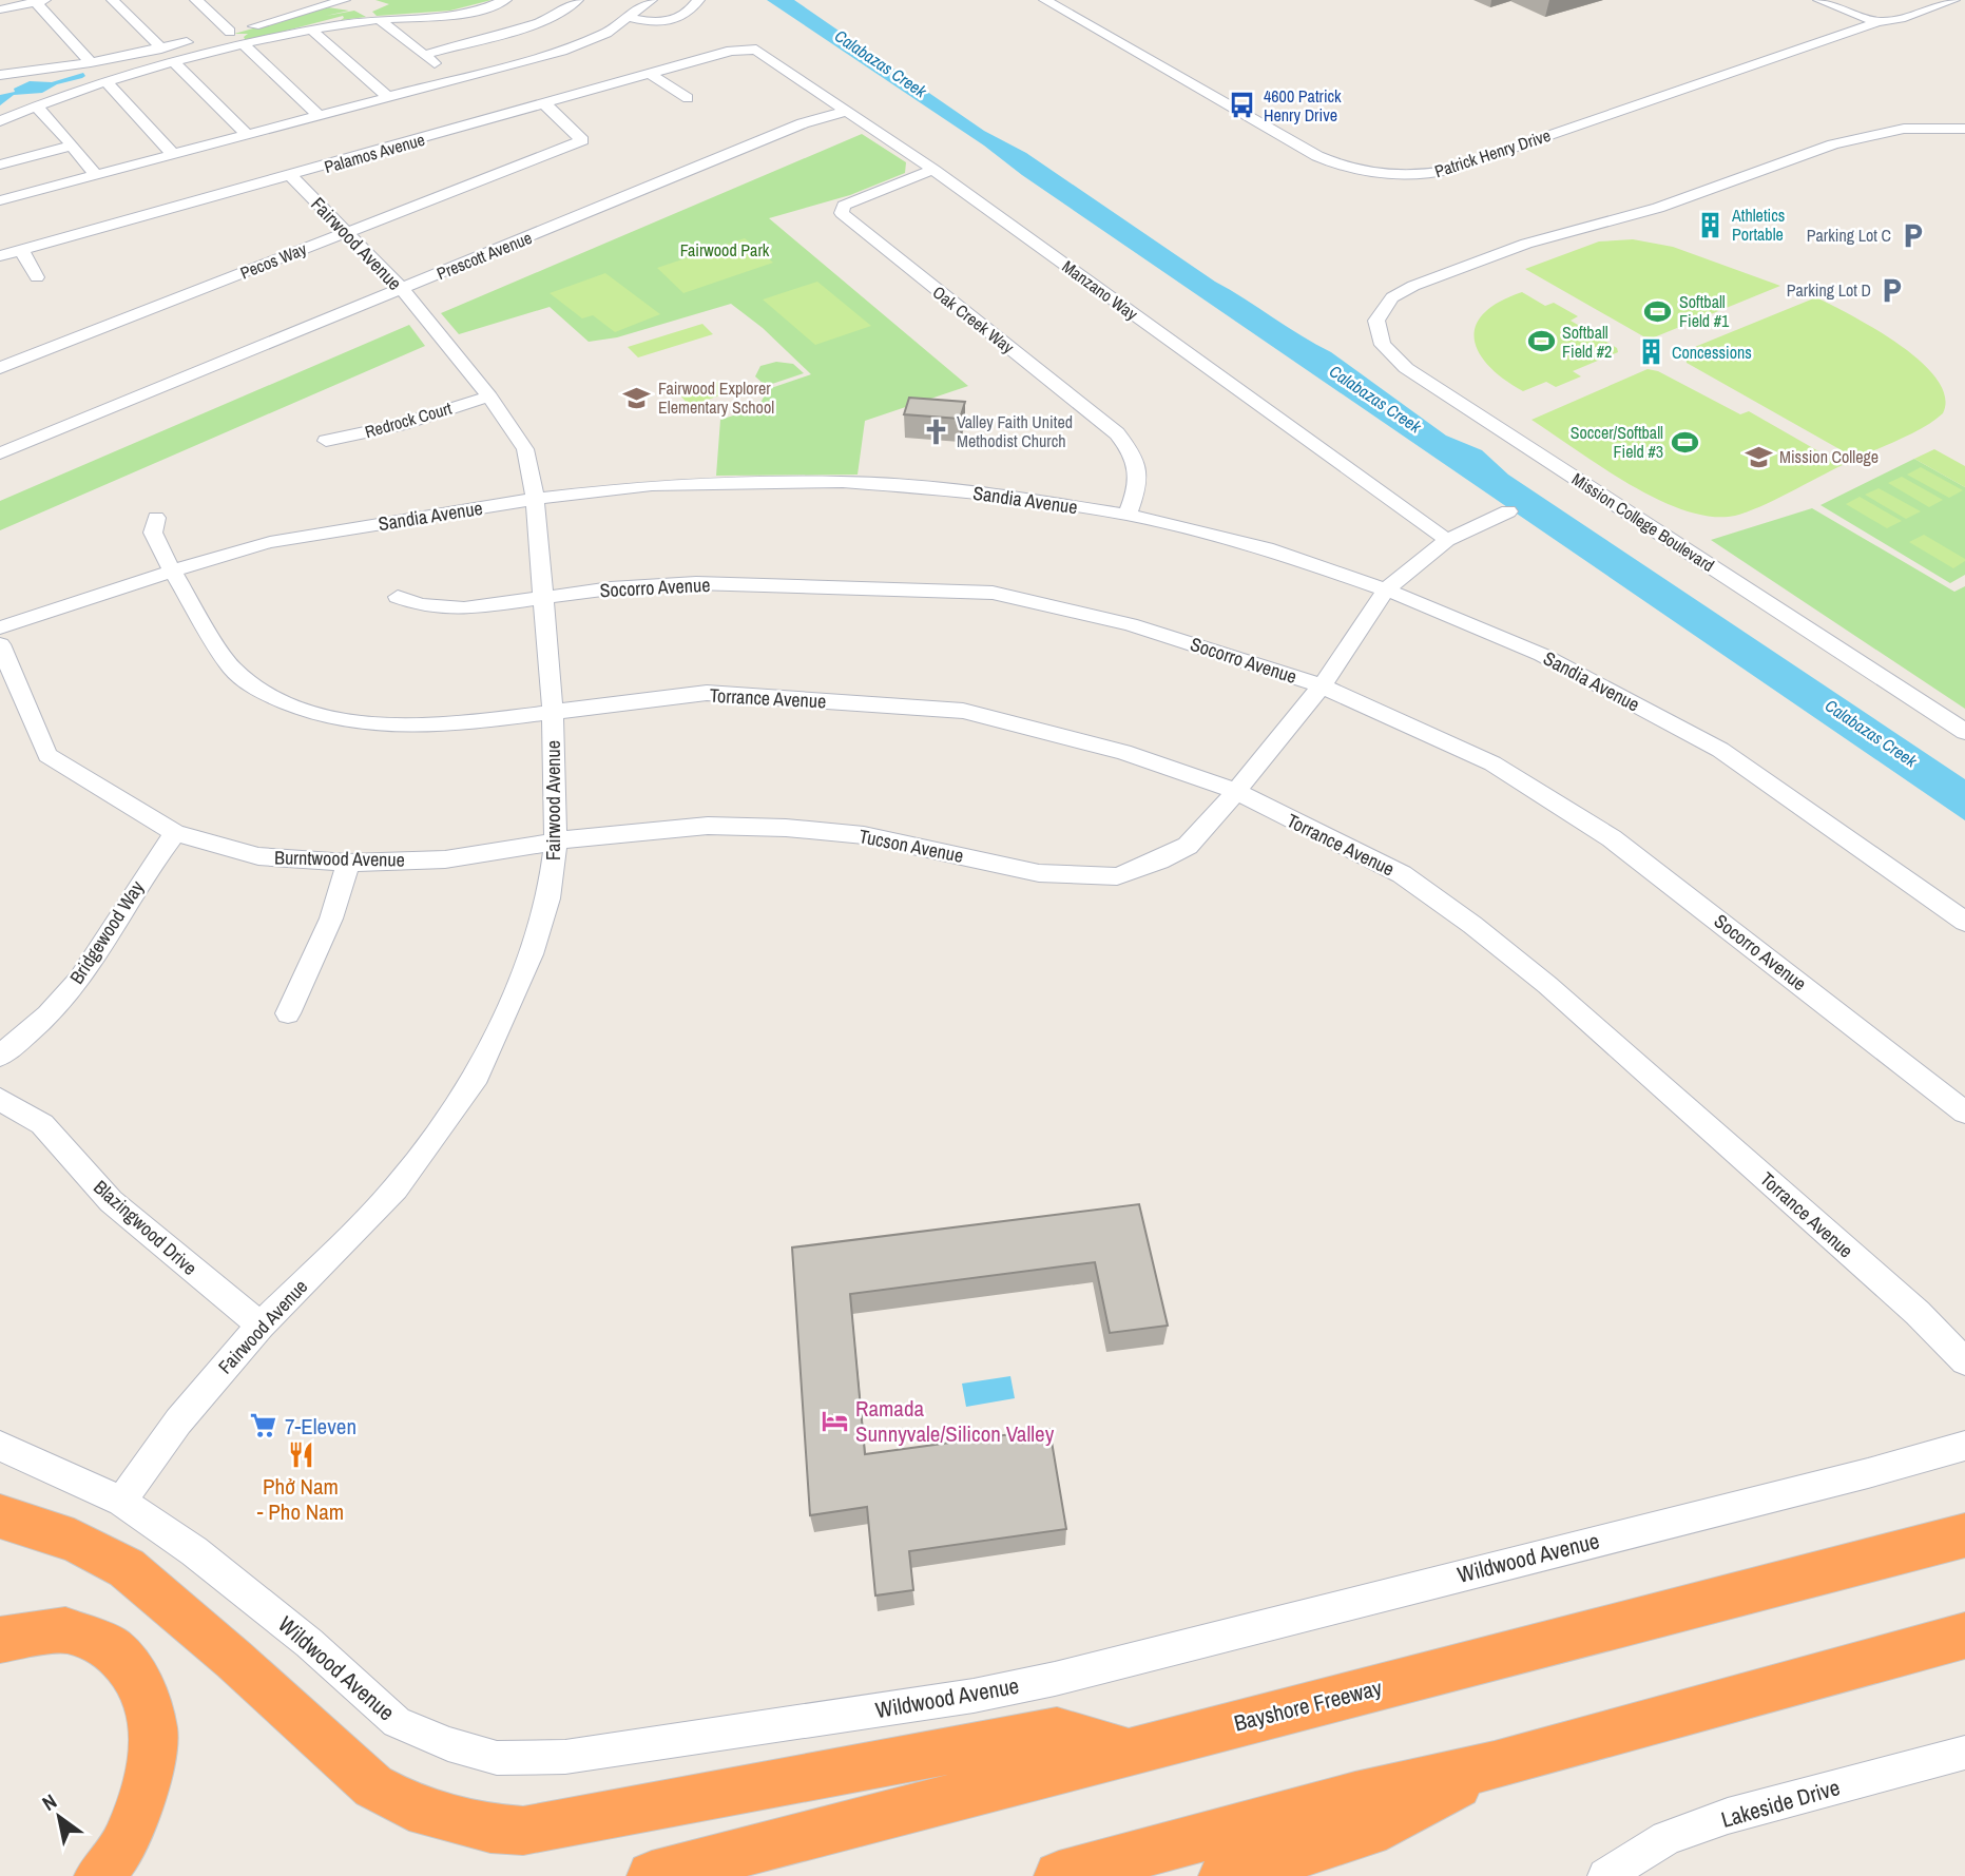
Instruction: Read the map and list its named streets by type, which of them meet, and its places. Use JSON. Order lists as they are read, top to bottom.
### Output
{
  "streets": {
    "highway": ["Bayshore Freeway"],
    "street": [
      "Palamos Avenue",
      "Patrick Henry Drive",
      "Fairwood Avenue",
      "Prescott Avenue",
      "Pecos Way",
      "Manzano Way",
      "Oak Creek Way",
      "Redrock Court",
      "Sandia Avenue",
      "Mission College Boulevard",
      "Socorro Avenue",
      "Torrance Avenue",
      "Tucson Avenue",
      "Burntwood Avenue",
      "Bridgewood Way",
      "Blazingwood Drive",
      "Wildwood Avenue",
      "Lakeside Drive"
    ]
  },
  "crossings": [
    ["Palamos Avenue", "Fairwood Avenue"],
    ["Palamos Avenue", "Pecos Way"],
    ["Palamos Avenue", "Manzano Way"],
    ["Fairwood Avenue", "Prescott Avenue"],
    ["Fairwood Avenue", "Pecos Way"],
    ["Fairwood Avenue", "Redrock Court"],
    ["Fairwood Avenue", "Sandia Avenue"],
    ["Fairwood Avenue", "Socorro Avenue"],
    ["Fairwood Avenue", "Torrance Avenue"],
    ["Fairwood Avenue", "Tucson Avenue"],
    ["Fairwood Avenue", "Burntwood Avenue"],
    ["Fairwood Avenue", "Blazingwood Drive"],
    ["Fairwood Avenue", "Wildwood Avenue"],
    ["Prescott Avenue", "Manzano Way"],
    ["Manzano Way", "Oak Creek Way"],
    ["Manzano Way", "Tucson Avenue"],
    ["Oak Creek Way", "Sandia Avenue"],
    ["Sandia Avenue", "Torrance Avenue"],
    ["Sandia Avenue", "Tucson Avenue"],
    ["Socorro Avenue", "Tucson Avenue"],
    ["Torrance Avenue", "Tucson Avenue"],
    ["Tucson Avenue", "Burntwood Avenue"],
    ["Burntwood Avenue", "Bridgewood Way"]
  ],
  "water": ["Calabazas Creek"],
  "parks": ["Fairwood Park"],
  "places": {
    "bus stop": ["4600 Patrick Henry Drive"],
    "building": ["Athletics Portable", "Concessions"],
    "parking": ["Parking Lot C", "Parking Lot D"],
    "sports": ["Softball Field #1", "Softball Field #2", "Soccer/Softball Field #3"],
    "school or university": ["Fairwood Explorer Elementary School", "Mission College"],
    "church": ["Valley Faith United Methodist Church"],
    "hotel": ["Ramada Sunnyvale/Silicon Valley"],
    "supermarket": ["7-Eleven"],
    "restaurant": ["Phở Nam - Pho Nam"]
  },
  "north": "top left"
}
